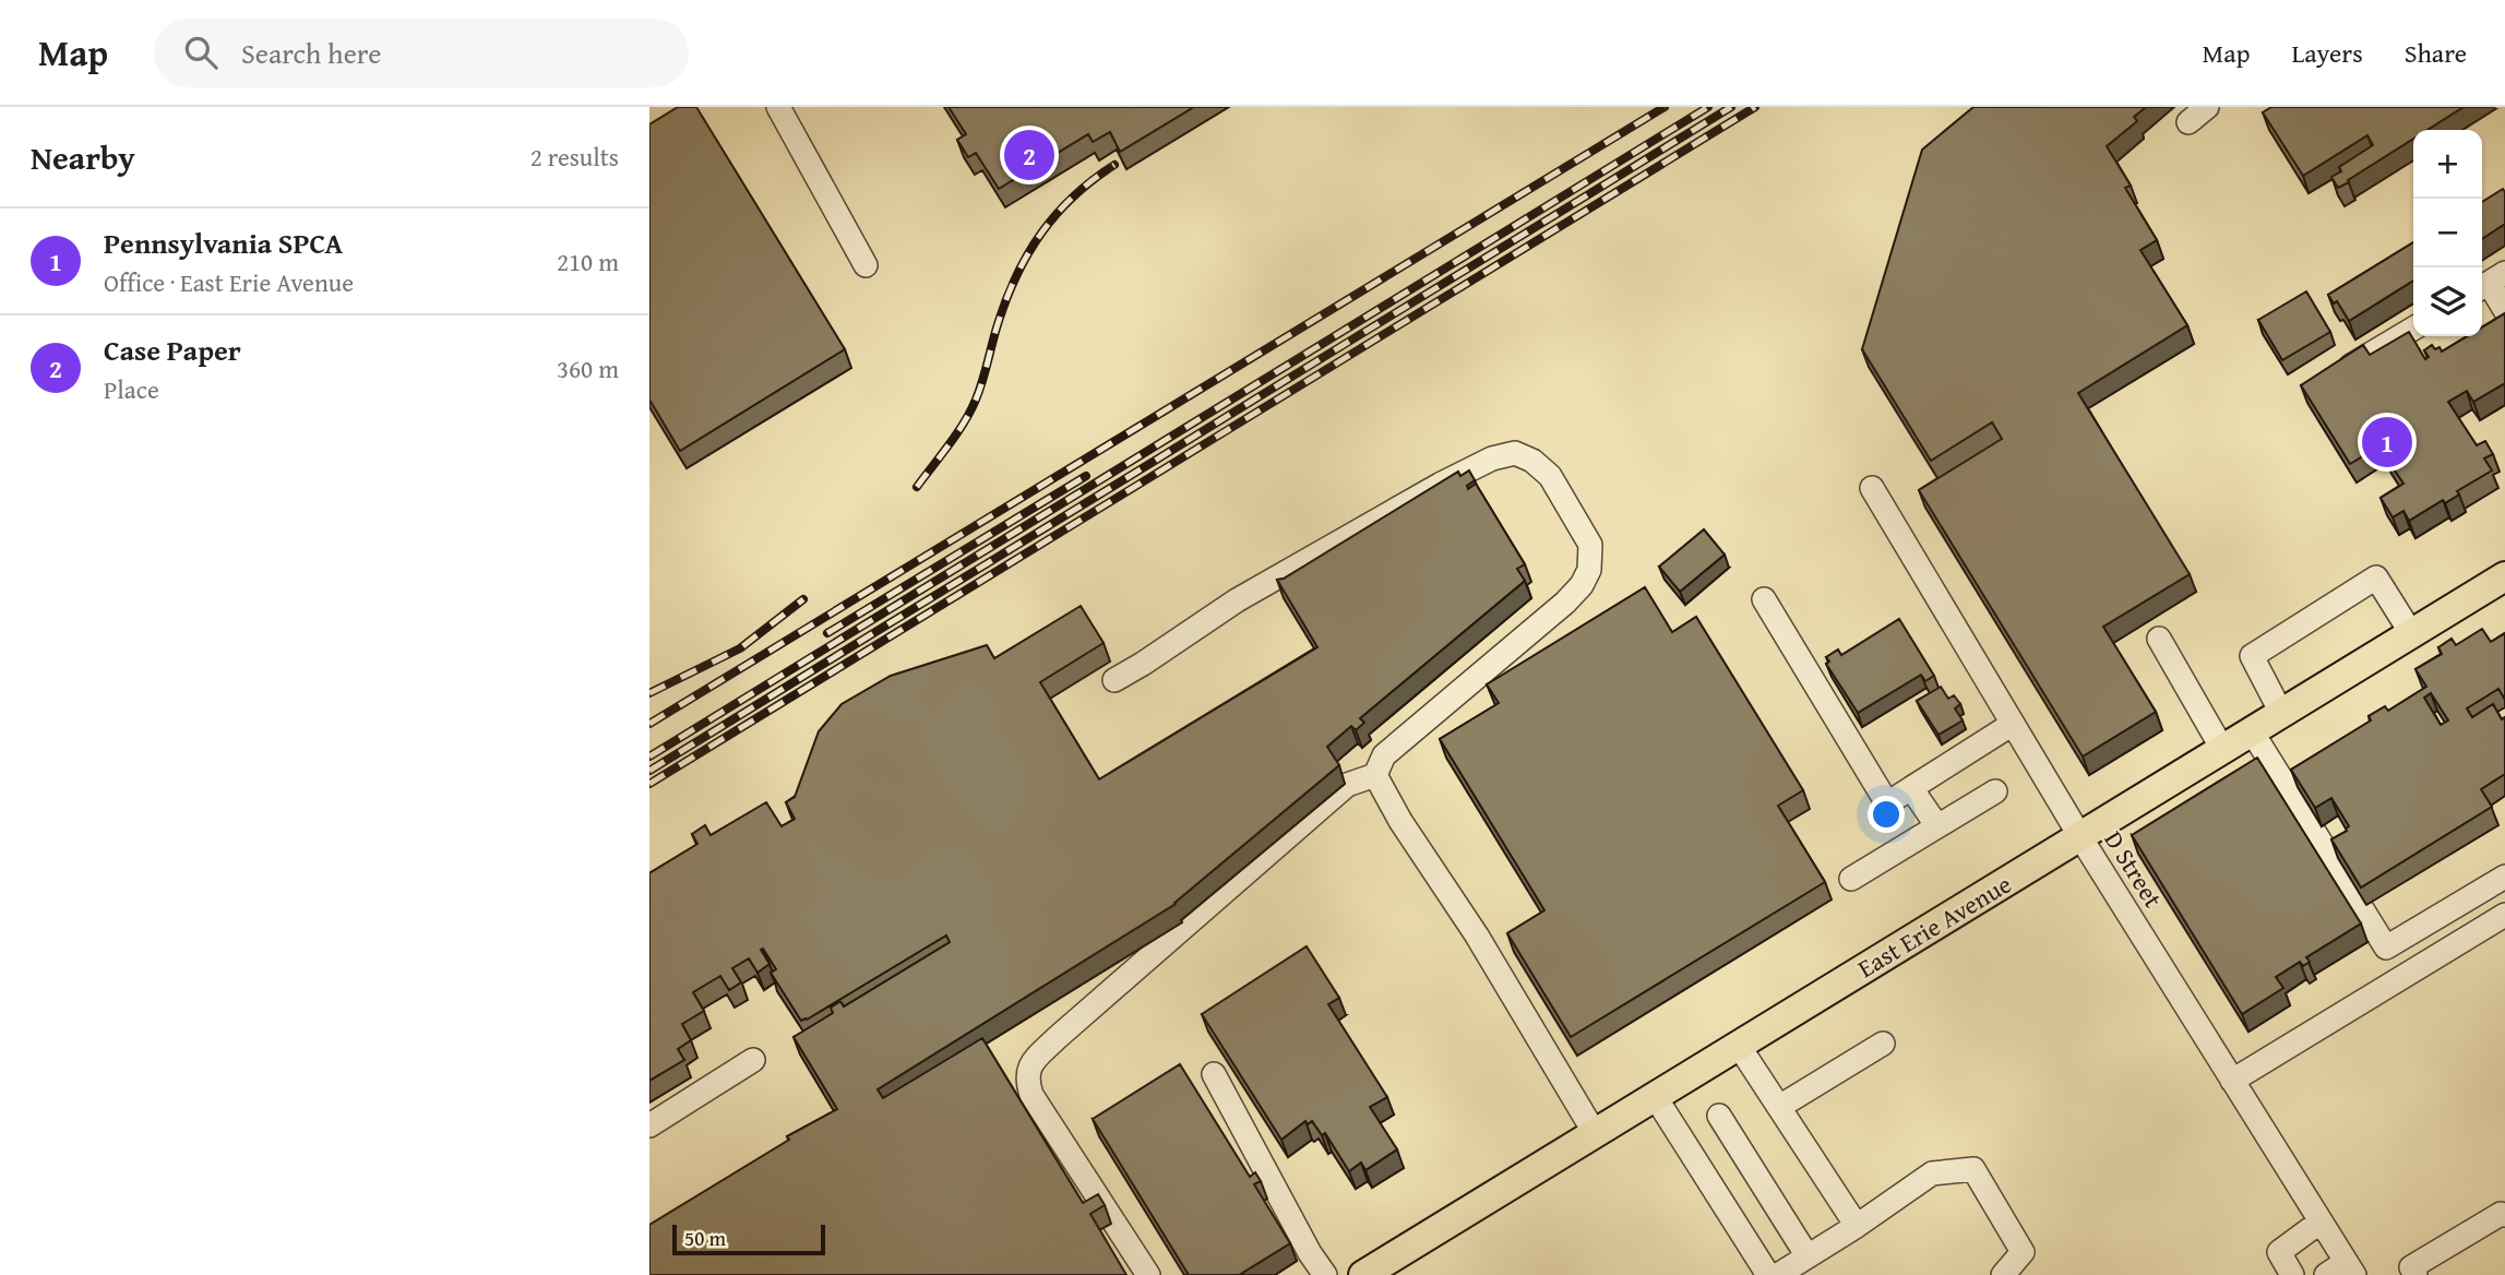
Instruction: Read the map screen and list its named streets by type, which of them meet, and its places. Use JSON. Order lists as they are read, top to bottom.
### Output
{
  "streets": {
    "main road": ["East Erie Avenue"],
    "street": ["D Street"]
  },
  "crossings": [
    ["D Street", "East Erie Avenue"]
  ],
  "scale_bar": "50 m",
  "page": {
    "header": "Map",
    "search": "Search here",
    "nav": ["Map", "Layers", "Share"],
    "heading": ["Nearby", "2 results"],
    "pins": ["2", "1"],
    "map_buttons": ["+", "−"],
    "list": [
      {
        "mark": "1",
        "name": "Pennsylvania SPCA",
        "note": "Office · East Erie Avenue",
        "value": "210 m"
      },
      {
        "mark": "2",
        "name": "Case Paper",
        "note": "Place",
        "value": "360 m"
      }
    ],
    "scale": "50 m"
  }
}
